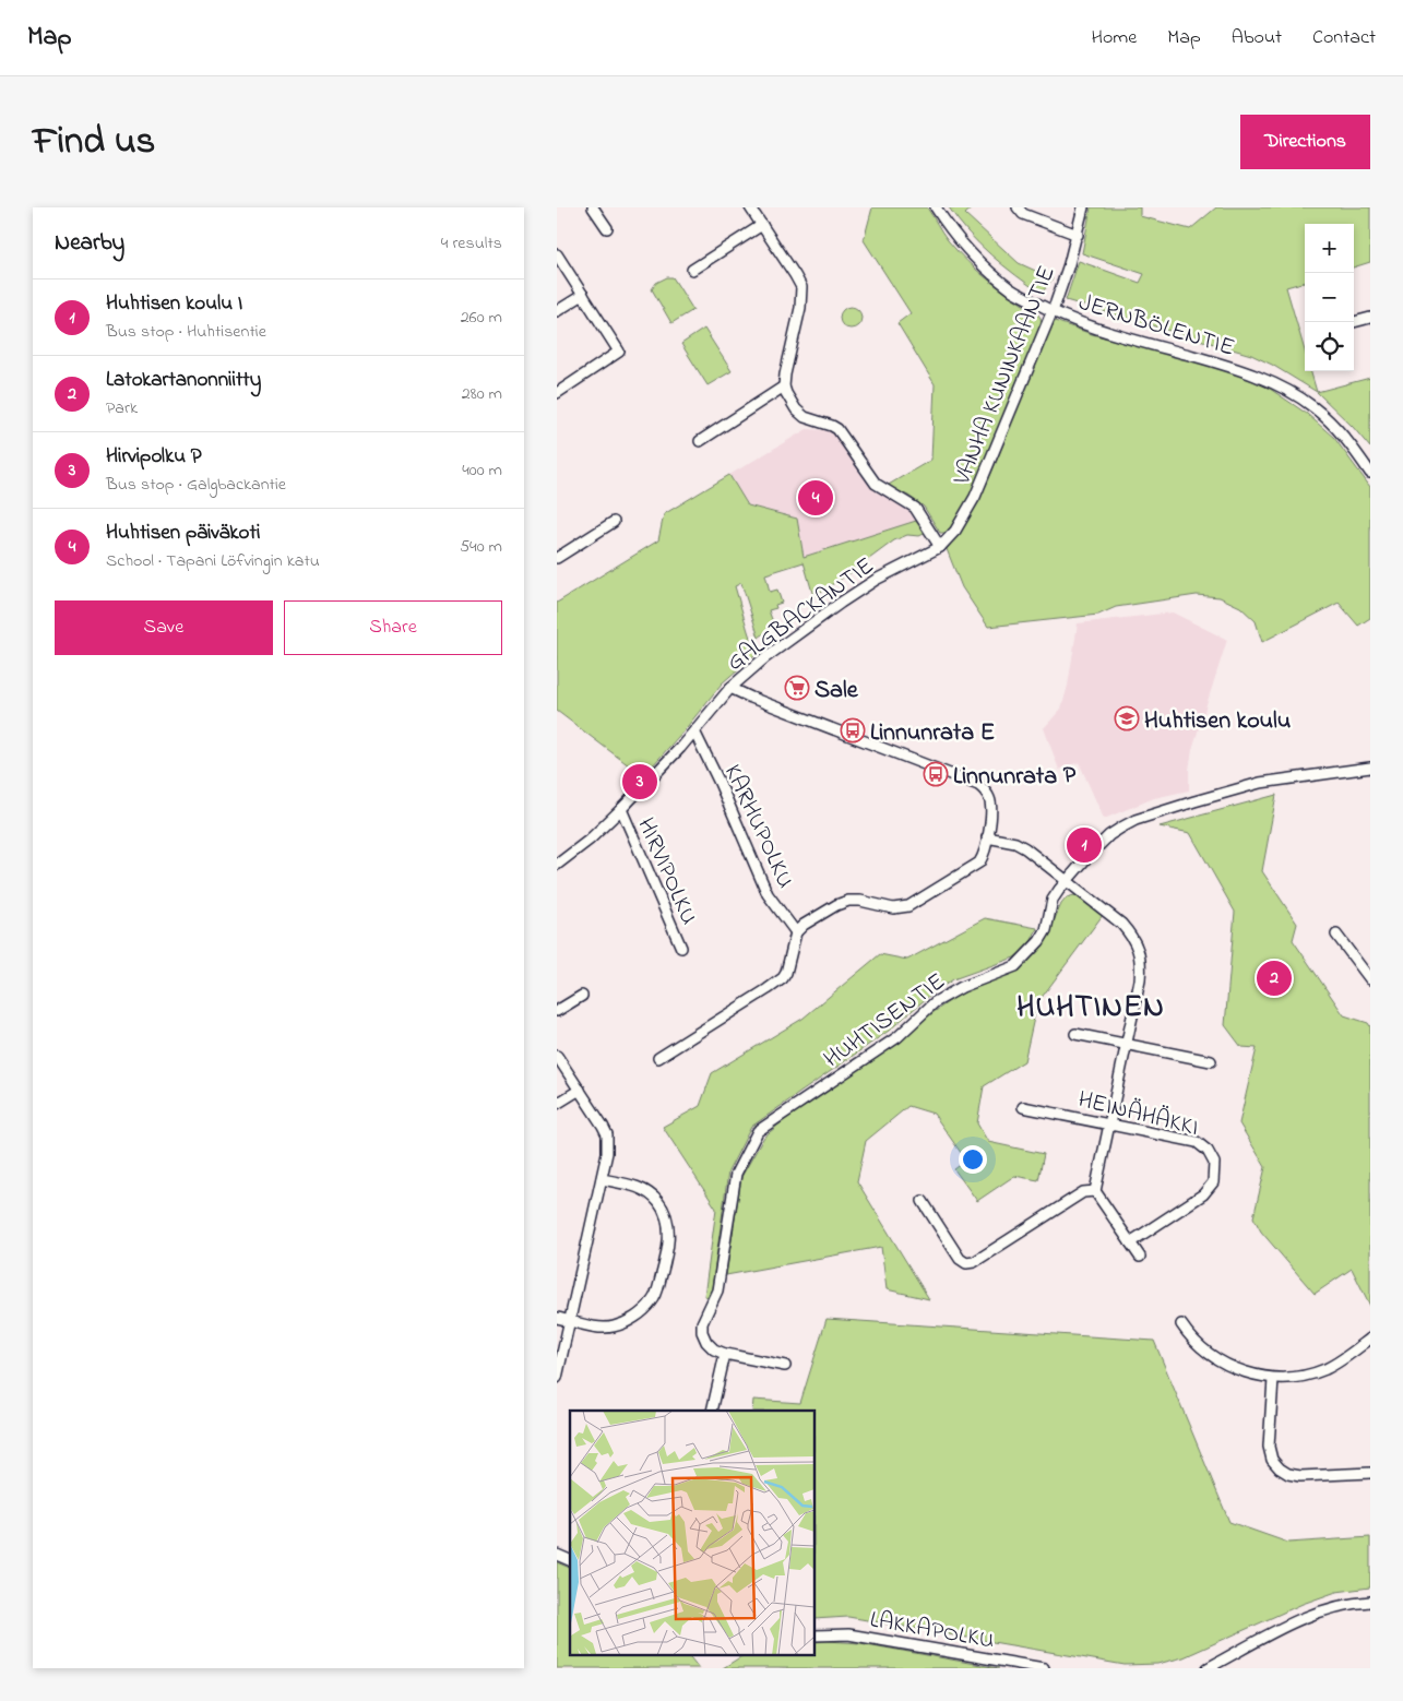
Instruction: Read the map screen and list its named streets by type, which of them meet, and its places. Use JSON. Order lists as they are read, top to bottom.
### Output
{
  "streets": {
    "street": [
      "JERNBÖLENTIE",
      "VANHA KUNINKAANTIE",
      "GALGBACKANTIE",
      "KARHUPOLKU",
      "HIRVIPOLKU",
      "HUHTISENTIE",
      "HEINÄHÄKKI",
      "LAKKAPOLKU"
    ]
  },
  "crossings": [
    ["JERNBÖLENTIE", "VANHA KUNINKAANTIE"],
    ["VANHA KUNINKAANTIE", "GALGBACKANTIE"],
    ["GALGBACKANTIE", "KARHUPOLKU"],
    ["GALGBACKANTIE", "HIRVIPOLKU"]
  ],
  "districts": ["HUHTINEN"],
  "places": {
    "supermarket": ["Sale"],
    "school or university": ["Huhtisen koulu"],
    "bus stop": ["Linnunrata E", "Linnunrata P"]
  },
  "page": {
    "header": "Map",
    "nav": [
      "Home",
      "Map",
      "About",
      "Contact"
    ],
    "title": "Find us",
    "buttons": [
      "Directions",
      ["Save", "Share"]
    ],
    "heading": ["Nearby", "4 results"],
    "map_buttons": ["+", "−"],
    "list": [
      {
        "mark": "1",
        "name": "Huhtisen koulu I",
        "note": "Bus stop · Huhtisentie",
        "value": "260 m"
      },
      {
        "mark": "2",
        "name": "Latokartanonniitty",
        "note": "Park",
        "value": "280 m"
      },
      {
        "mark": "3",
        "name": "Hirvipolku P",
        "note": "Bus stop · Galgbackantie",
        "value": "400 m"
      },
      {
        "mark": "4",
        "name": "Huhtisen päiväkoti",
        "note": "School · Tapani Löfvingin katu",
        "value": "540 m"
      }
    ],
    "pins": [
      "4",
      "3",
      "1",
      "2"
    ]
  }
}
